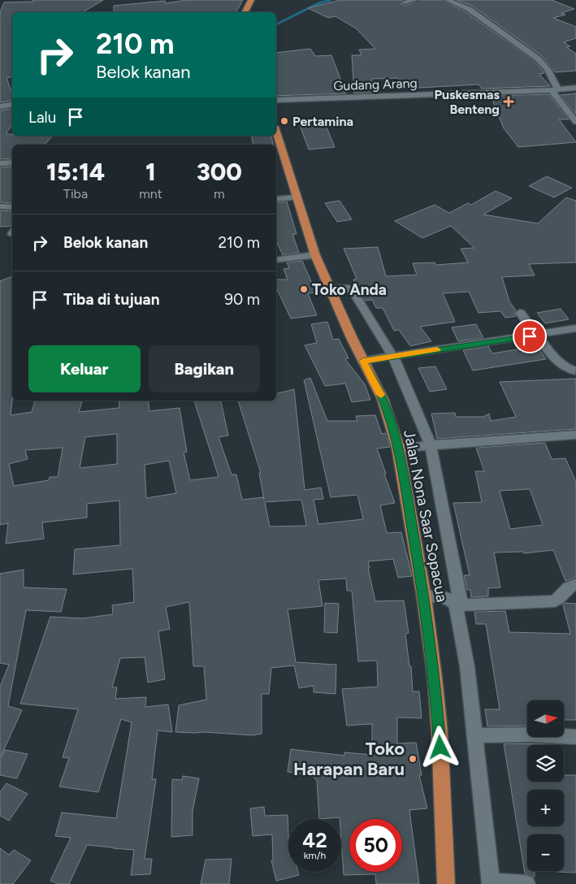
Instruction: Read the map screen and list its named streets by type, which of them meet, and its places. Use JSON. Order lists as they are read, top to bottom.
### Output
{
  "streets": {
    "main road": ["Jalan Nona Saar Sopacua"],
    "street": ["Gudang Arang"]
  },
  "places": {
    "health": ["Puskesmas Benteng"],
    "other": ["Pertamina", "Toko Anda", "Toko Harapan Baru"]
  },
  "north": "right",
  "page": {
    "turn": ["210 m", "Belok kanan"],
    "then": "Lalu",
    "eta": [
      "15:14",
      "Tiba",
      "1",
      "mnt",
      "300",
      "m"
    ],
    "list": [
      {
        "name": "Belok kanan",
        "value": "210 m"
      },
      {
        "name": "Tiba di tujuan",
        "value": "90 m"
      }
    ],
    "buttons": ["Keluar", "Bagikan"],
    "map_buttons": ["+", "−"],
    "speed": "42 km/h",
    "limit": "50"
  }
}
